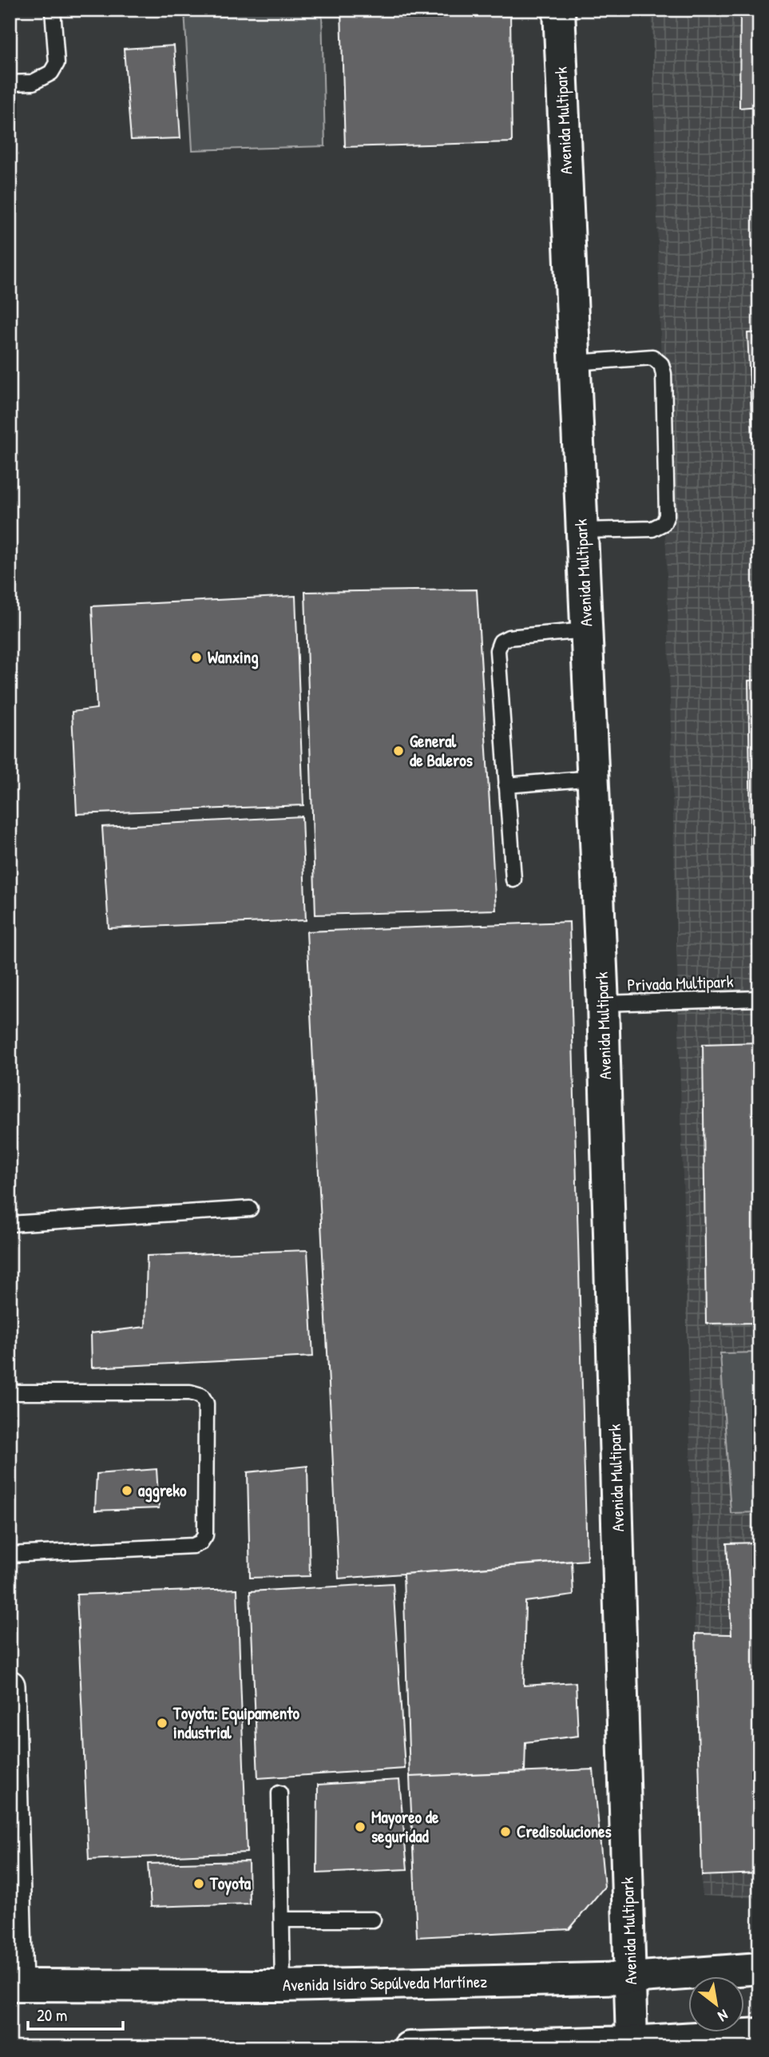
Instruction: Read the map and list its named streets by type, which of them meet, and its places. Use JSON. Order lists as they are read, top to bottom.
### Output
{
  "streets": {
    "street": ["Avenida Multipark", "Avenida Isidro Sepúlveda Martínez"],
    "lane": ["Privada Multipark"]
  },
  "crossings": [
    ["Avenida Multipark", "Privada Multipark"],
    ["Avenida Multipark", "Avenida Isidro Sepúlveda Martínez"]
  ],
  "places": [
    "Wanxing",
    "General de Baleros",
    "aggreko",
    "Toyota: Equipamento industrial",
    "Mayoreo de seguridad",
    "Credisoluciones",
    "Toyota"
  ],
  "scale_bar": "20 m",
  "north": "bottom right"
}
